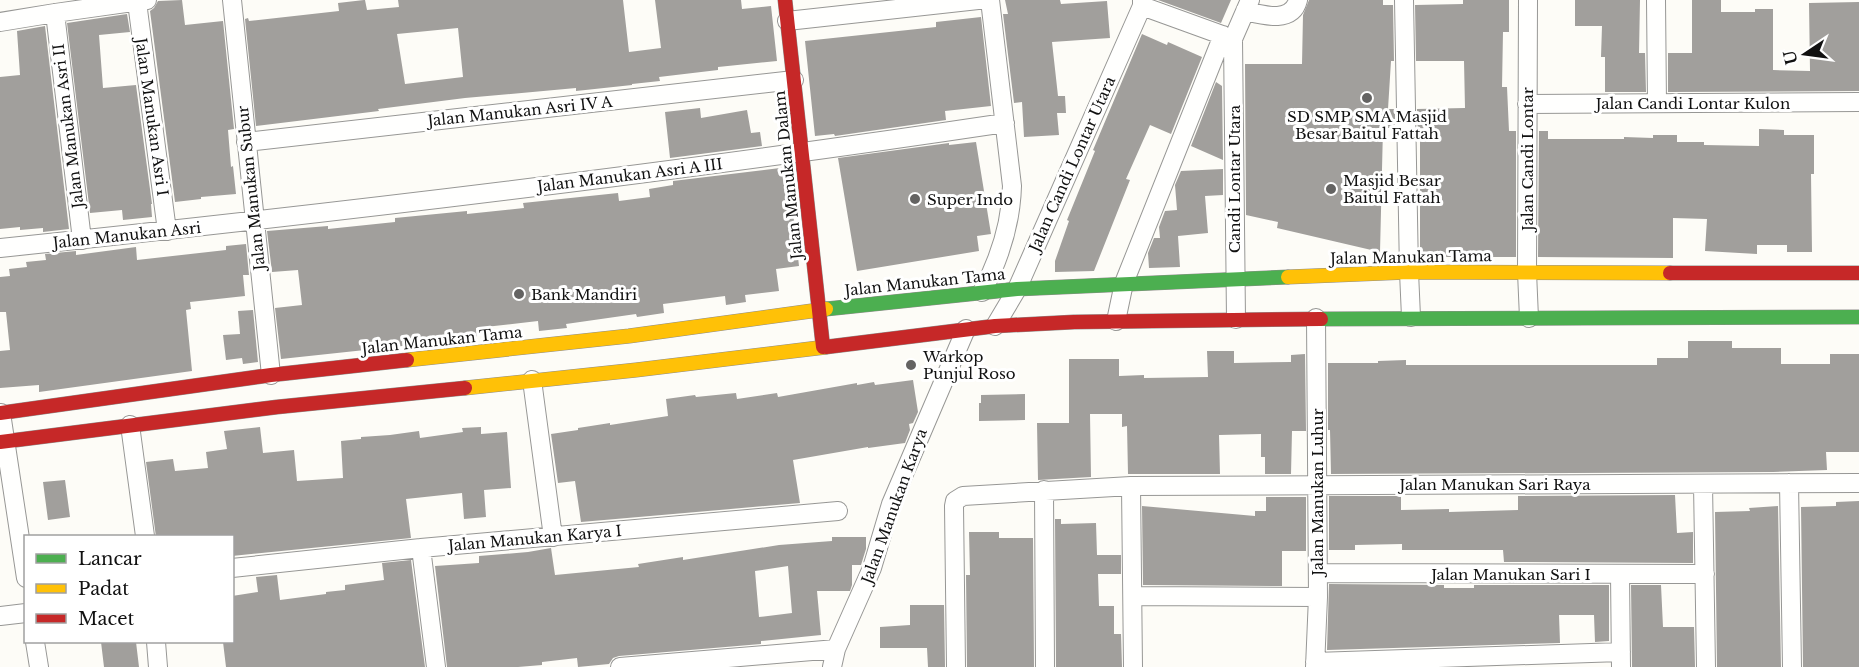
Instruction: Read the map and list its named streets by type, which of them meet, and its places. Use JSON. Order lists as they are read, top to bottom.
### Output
{
  "streets": {
    "street": [
      "Jalan Candi Lontar Kulon",
      "Jalan Manukan Asri IV A",
      "Jalan Manukan Asri I",
      "Jalan Manukan Asri II",
      "Jalan Candi Lontar",
      "Jalan Candi Lontar Utara",
      "Jalan Manukan Asri A III",
      "Jalan Manukan Dalam",
      "Candi Lontar Utara",
      "Jalan Manukan Subur",
      "Jalan Manukan Asri",
      "Jalan Manukan Tama",
      "Jalan Manukan Sari Raya",
      "Jalan Manukan Luhur",
      "Jalan Manukan Karya",
      "Jalan Manukan Karya I",
      "Jalan Manukan Sari I"
    ]
  },
  "crossings": [
    ["Jalan Candi Lontar Kulon", "Jalan Candi Lontar"],
    ["Jalan Manukan Asri IV A", "Jalan Manukan Dalam"],
    ["Jalan Manukan Asri IV A", "Jalan Manukan Subur"],
    ["Jalan Manukan Asri I", "Jalan Manukan Asri"],
    ["Jalan Manukan Asri II", "Jalan Manukan Asri"],
    ["Jalan Candi Lontar", "Jalan Manukan Tama"],
    ["Jalan Candi Lontar Utara", "Jalan Manukan Tama"],
    ["Jalan Manukan Asri A III", "Jalan Manukan Dalam"],
    ["Jalan Manukan Asri A III", "Jalan Manukan Subur"],
    ["Jalan Manukan Asri A III", "Jalan Manukan Asri"],
    ["Jalan Manukan Dalam", "Jalan Manukan Tama"],
    ["Candi Lontar Utara", "Jalan Manukan Tama"],
    ["Jalan Manukan Subur", "Jalan Manukan Asri"],
    ["Jalan Manukan Subur", "Jalan Manukan Tama"],
    ["Jalan Manukan Tama", "Jalan Manukan Luhur"],
    ["Jalan Manukan Tama", "Jalan Manukan Karya"],
    ["Jalan Manukan Sari Raya", "Jalan Manukan Luhur"],
    ["Jalan Manukan Luhur", "Jalan Manukan Sari I"]
  ],
  "places": [
    "SD SMP SMA Masjid Besar Baitul Fattah",
    "Masjid Besar Baitul Fattah",
    "Super Indo",
    "Bank Mandiri",
    "Warkop Punjul Roso"
  ],
  "legend": ["Lancar", "Padat", "Macet"],
  "north": "left"
}
